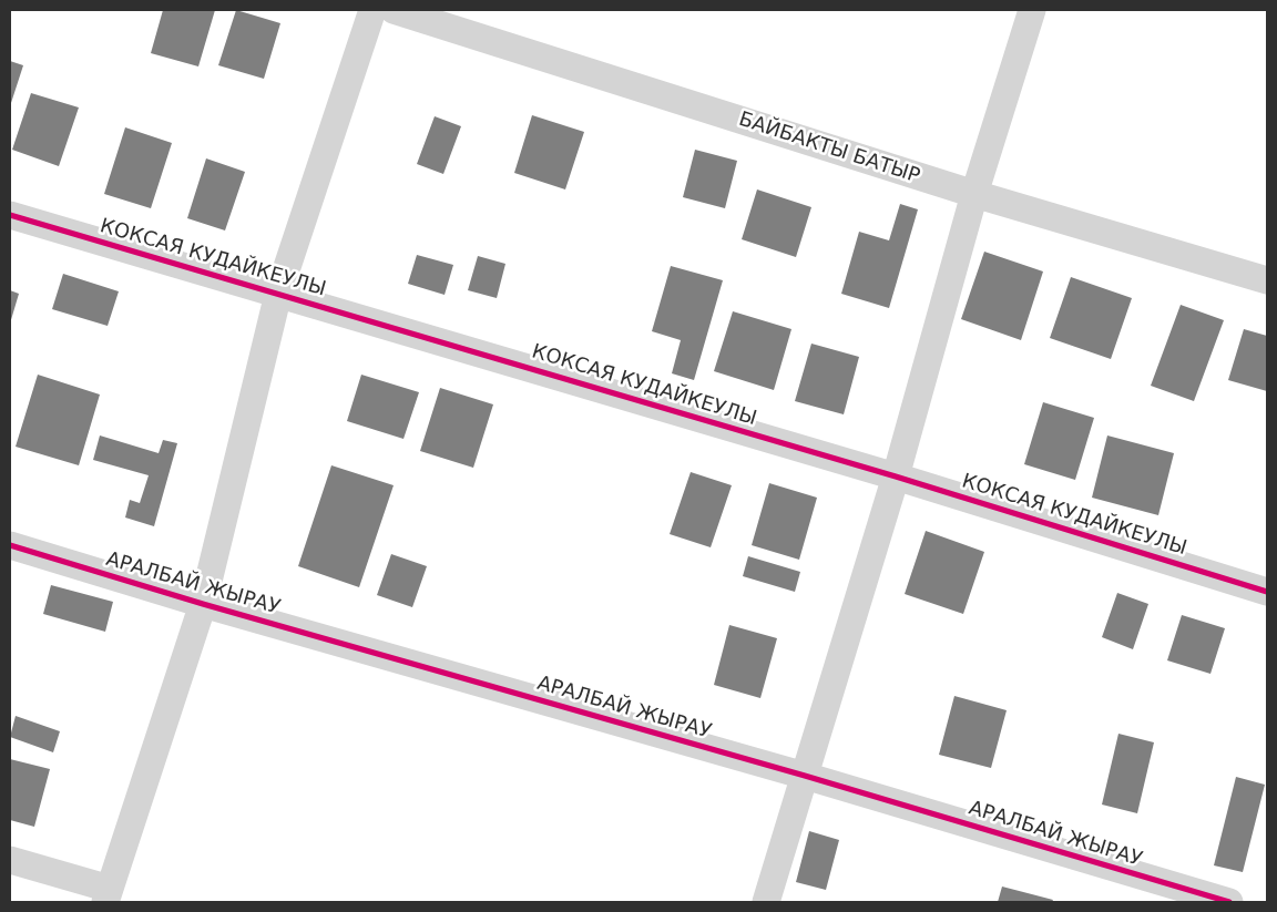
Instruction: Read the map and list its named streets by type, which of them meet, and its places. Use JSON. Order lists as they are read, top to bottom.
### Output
{
  "streets": {
    "street": ["БАЙБАКТЫ БАТЫР", "КОКСАЯ КУДАЙКЕУЛЫ", "АРАЛБАЙ ЖЫРАУ"]
  }
}
